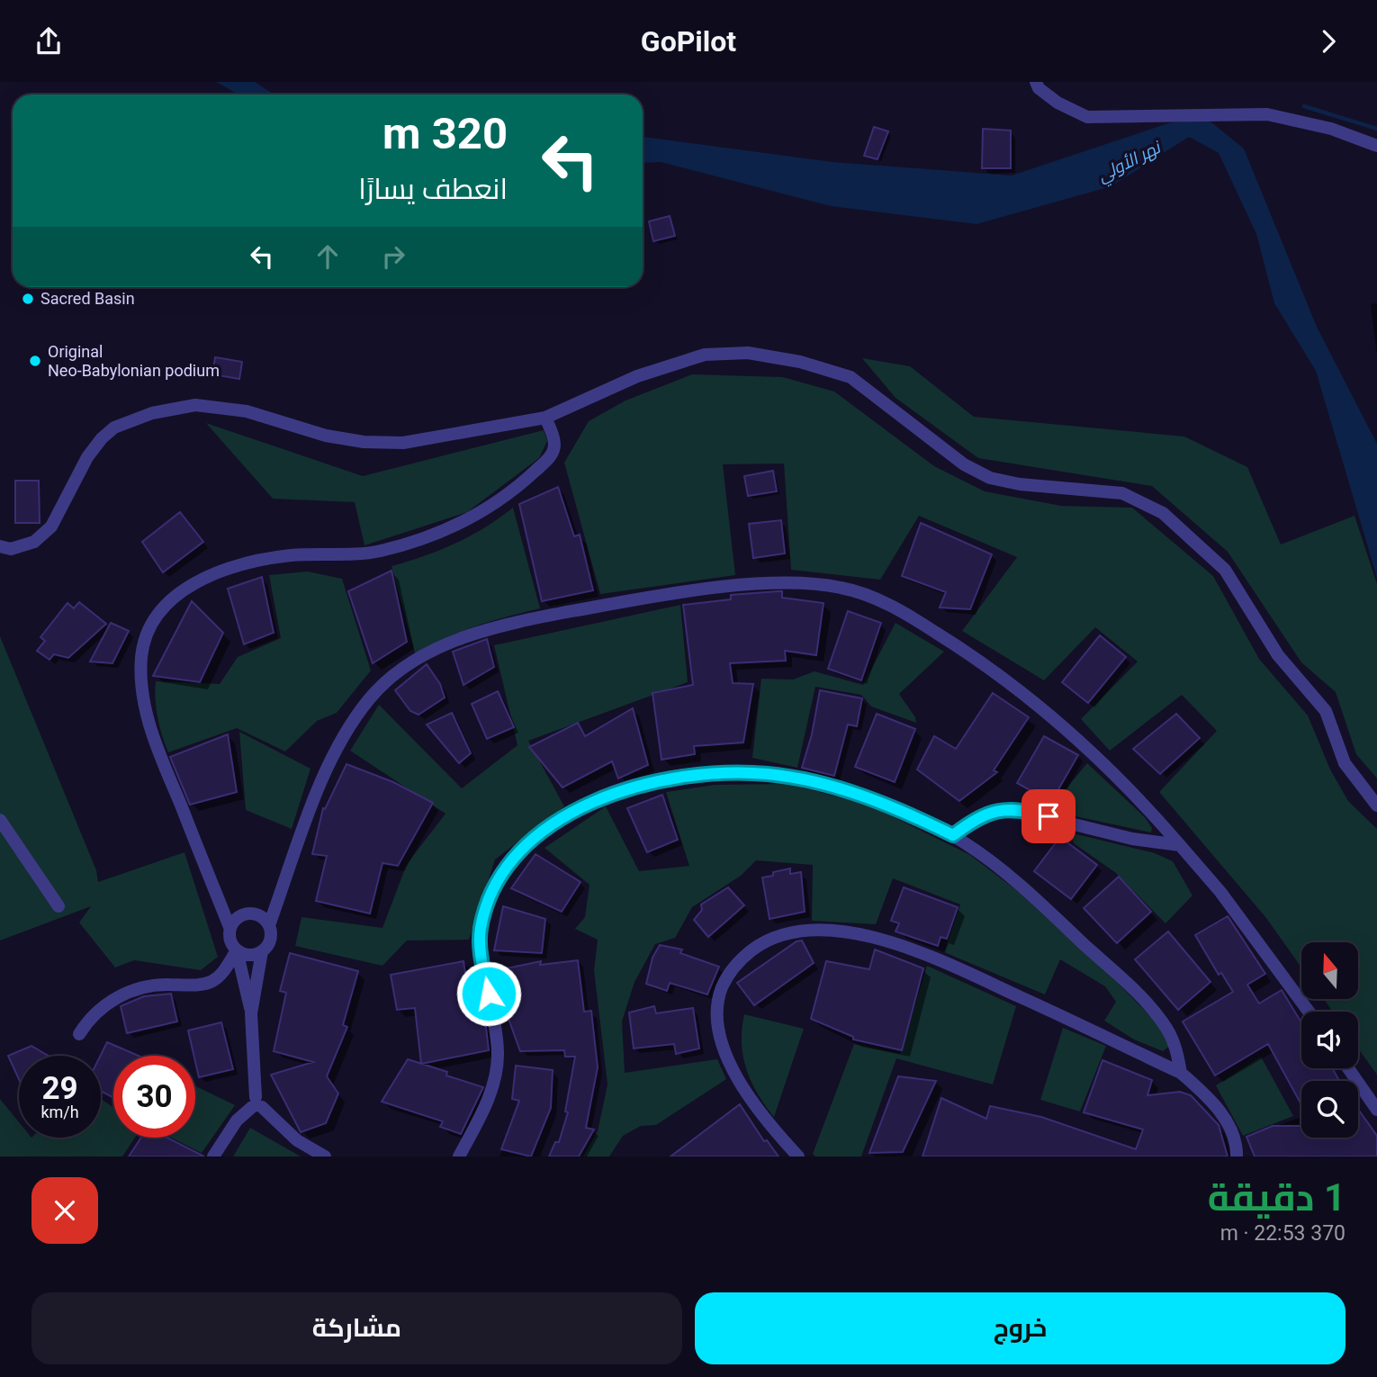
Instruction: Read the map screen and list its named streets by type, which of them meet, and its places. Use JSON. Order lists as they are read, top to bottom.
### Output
{
  "water": ["نهر الأولي"],
  "places": ["Sacred Basin", "Original Neo-Babylonian podium"],
  "north": "top",
  "page": {
    "header": "GoPilot",
    "turn": ["320 m", "انعطف يسارًا"],
    "speed": "29 km/h",
    "limit": "30",
    "heading": ["1 دقيقة", "370 m · 22:53"],
    "buttons": ["خروج", "مشاركة"]
  }
}
